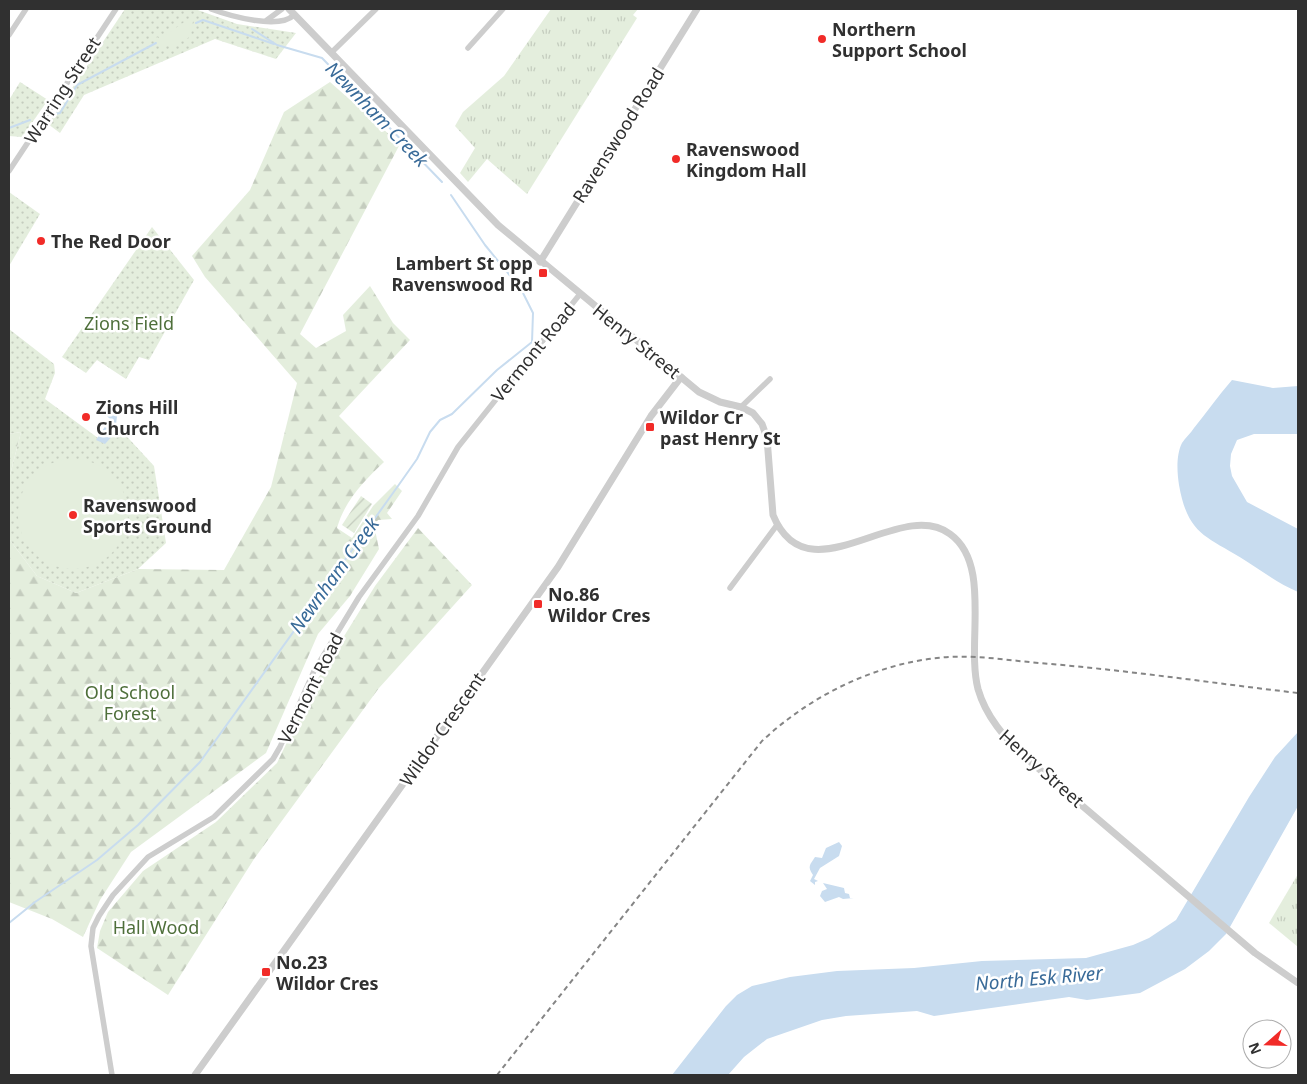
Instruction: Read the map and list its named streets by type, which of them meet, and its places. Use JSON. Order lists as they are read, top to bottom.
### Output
{
  "streets": {
    "street": [
      "Warring Street",
      "Ravenswood Road",
      "Henry Street",
      "Vermont Road",
      "Wildor Crescent"
    ]
  },
  "crossings": [
    ["Ravenswood Road", "Henry Street"],
    ["Henry Street", "Vermont Road"],
    ["Henry Street", "Wildor Crescent"]
  ],
  "water": ["Newnham Creek", "North Esk River"],
  "parks": ["Zions Field", "Old School Forest", "Hall Wood"],
  "places": {
    "other": [
      "Northern Support School",
      "Ravenswood Kingdom Hall",
      "The Red Door",
      "Zions Hill Church",
      "Ravenswood Sports Ground"
    ],
    "transit": [
      "Lambert St opp Ravenswood Rd",
      "Wildor Cr past Henry St",
      "No.86 Wildor Cres",
      "No.23 Wildor Cres"
    ]
  },
  "north": "left"
}
